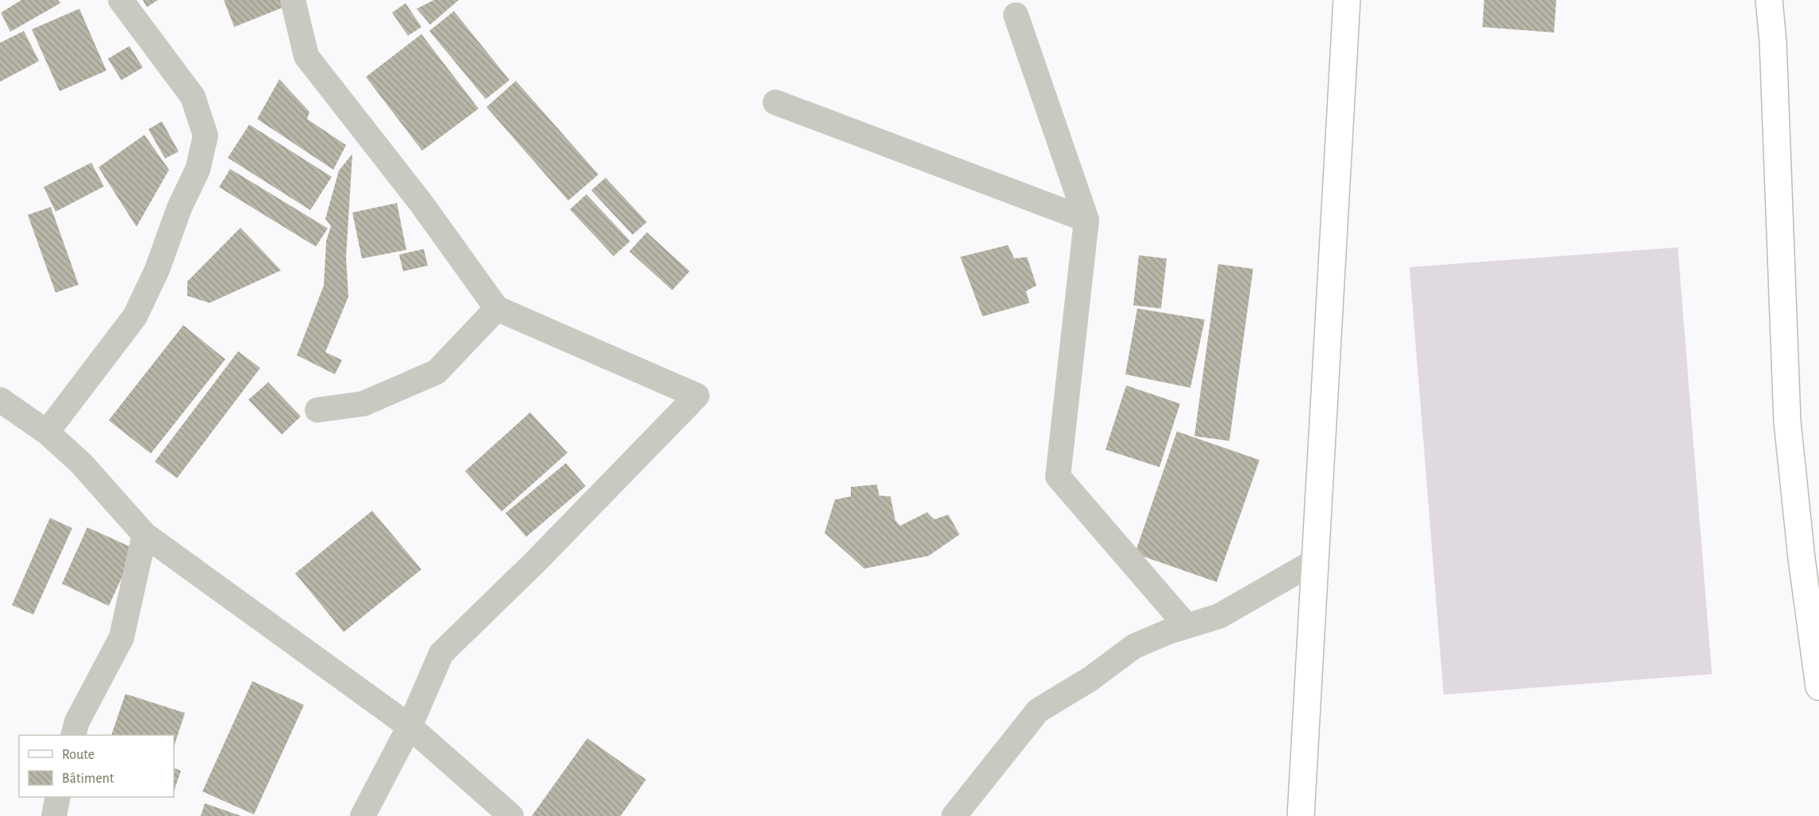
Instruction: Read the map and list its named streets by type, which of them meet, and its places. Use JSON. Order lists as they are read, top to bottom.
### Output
{
  "legend": ["Route", "Bâtiment"]
}
